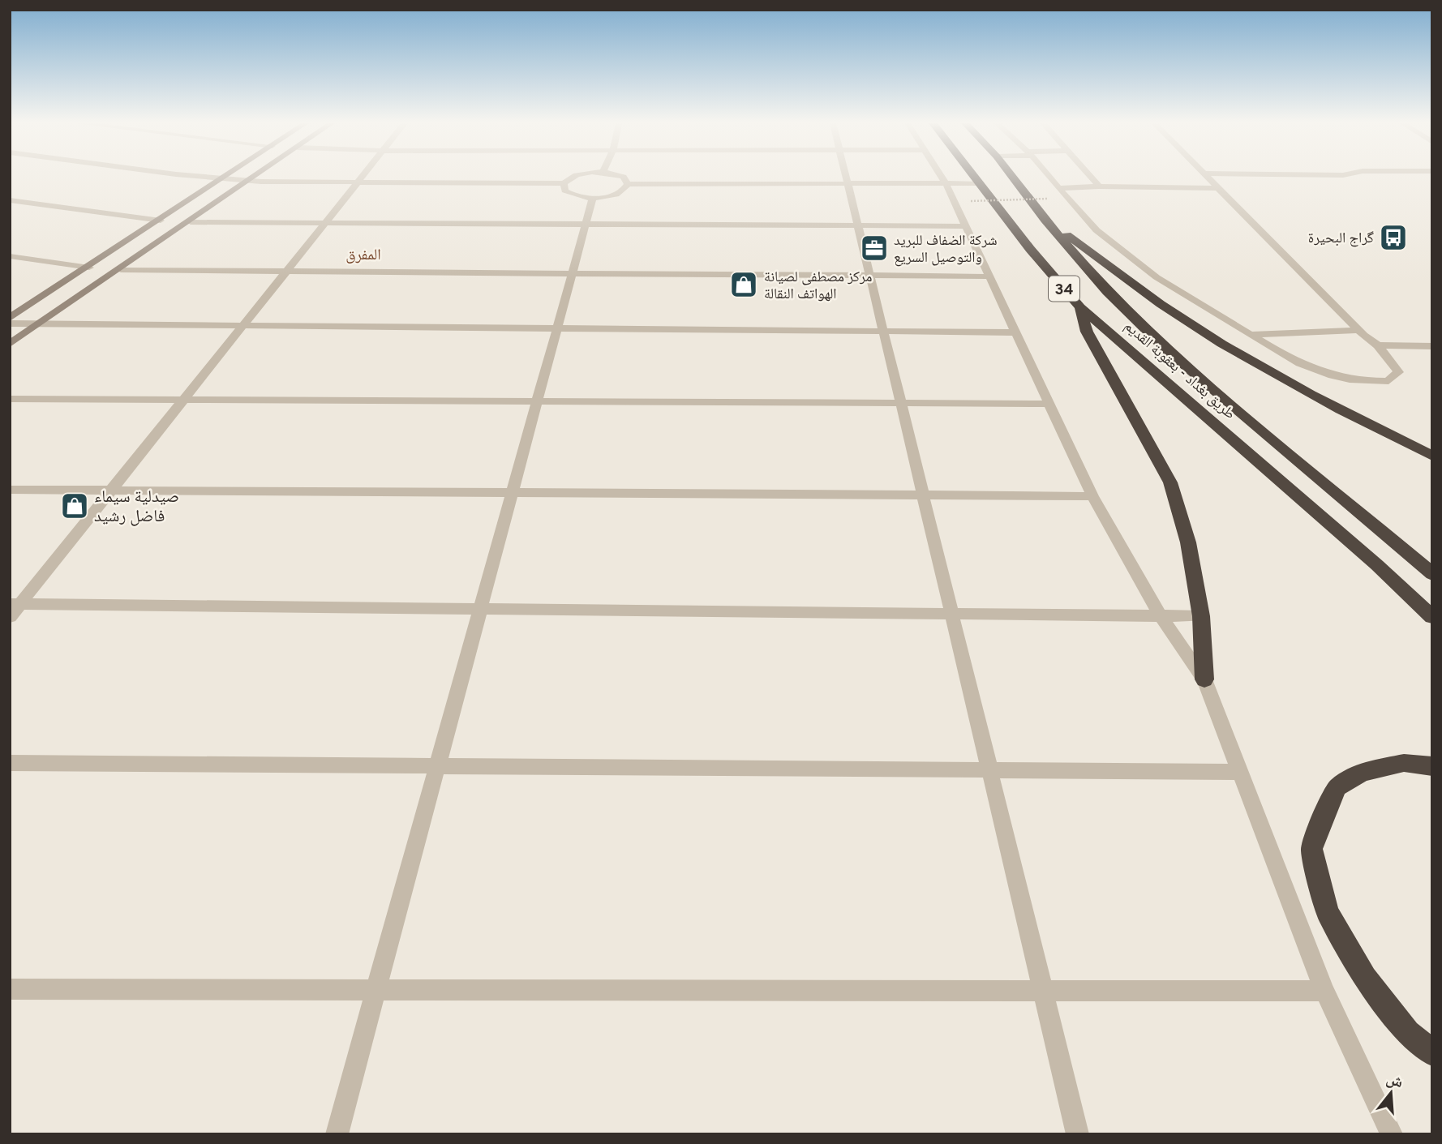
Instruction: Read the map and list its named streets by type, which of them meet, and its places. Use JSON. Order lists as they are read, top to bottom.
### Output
{
  "streets": {
    "highway": ["34", "طريق بغداد - بعقوبة القديم"]
  },
  "districts": ["المفرق"],
  "places": {
    "bus stop": ["گراج البحيرة"],
    "office": ["شركة الضفاف للبريد والتوصيل السريع"],
    "shop": ["مركز مصطفى لصيانة الهواتف النقالة", "صيدلية سيماء فاضل رشيد"]
  },
  "north": "top"
}
